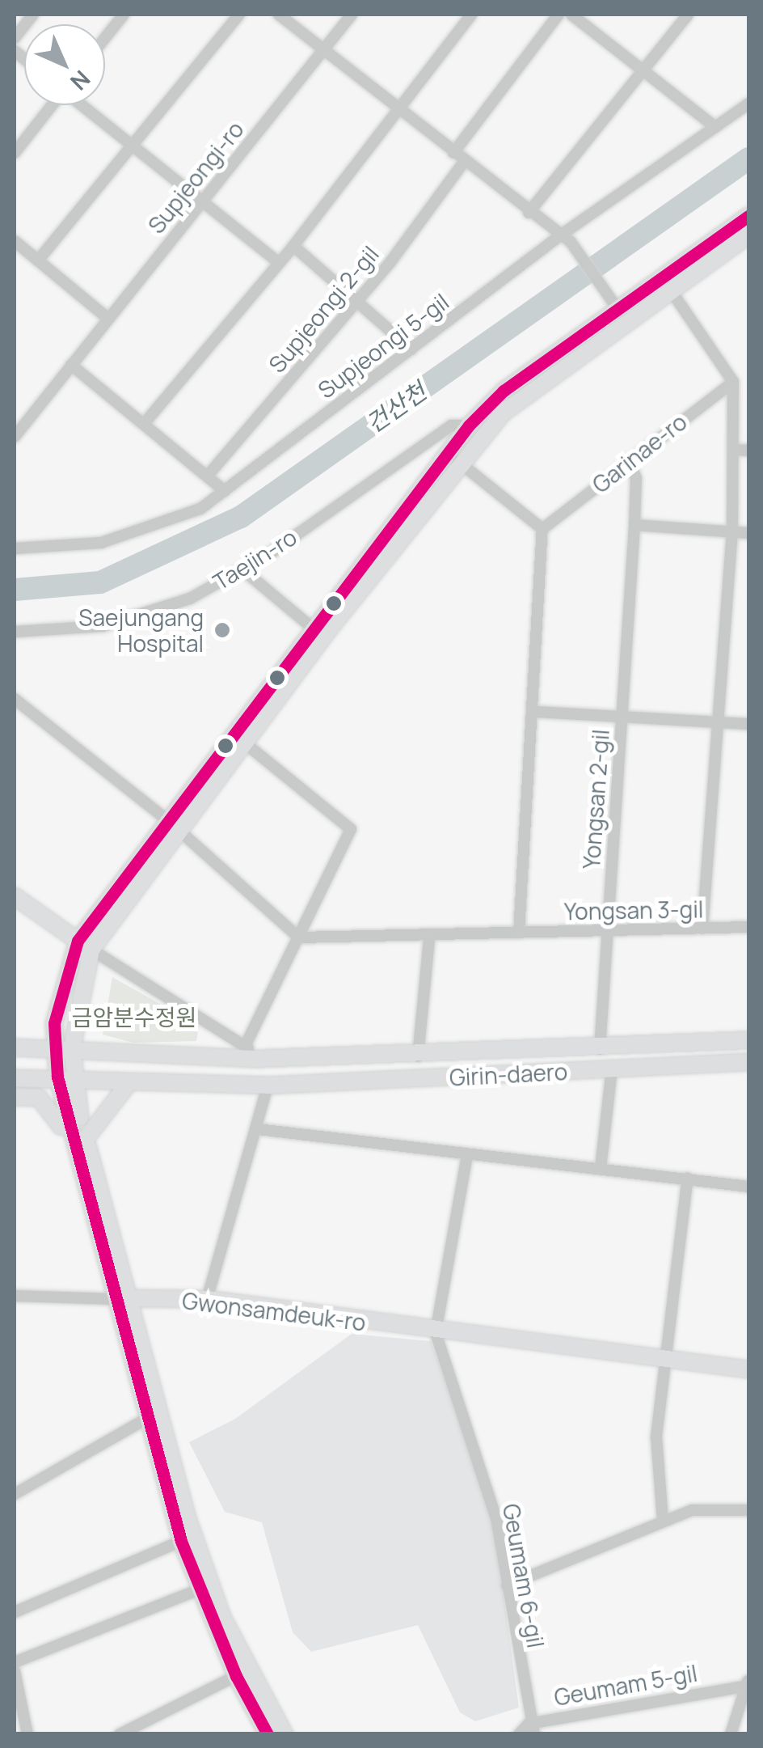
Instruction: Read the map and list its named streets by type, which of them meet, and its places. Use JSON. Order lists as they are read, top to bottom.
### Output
{
  "streets": {
    "street": [
      "Supjeongi-ro",
      "Supjeongi 2-gil",
      "Supjeongi 5-gil",
      "Garinae-ro",
      "Taejin-ro",
      "Yongsan 2-gil",
      "Yongsan 3-gil",
      "Girin-daero",
      "Gwonsamdeuk-ro",
      "Geumam 6-gil",
      "Geumam 5-gil"
    ]
  },
  "crossings": [
    ["Garinae-ro", "Yongsan 2-gil"],
    ["Yongsan 2-gil", "Yongsan 3-gil"],
    ["Yongsan 3-gil", "Girin-daero"],
    ["Gwonsamdeuk-ro", "Geumam 6-gil"],
    ["Geumam 6-gil", "Geumam 5-gil"]
  ],
  "water": ["건산천"],
  "parks": ["금암분수정원"],
  "places": ["Saejungang Hospital"],
  "north": "bottom right"
}
